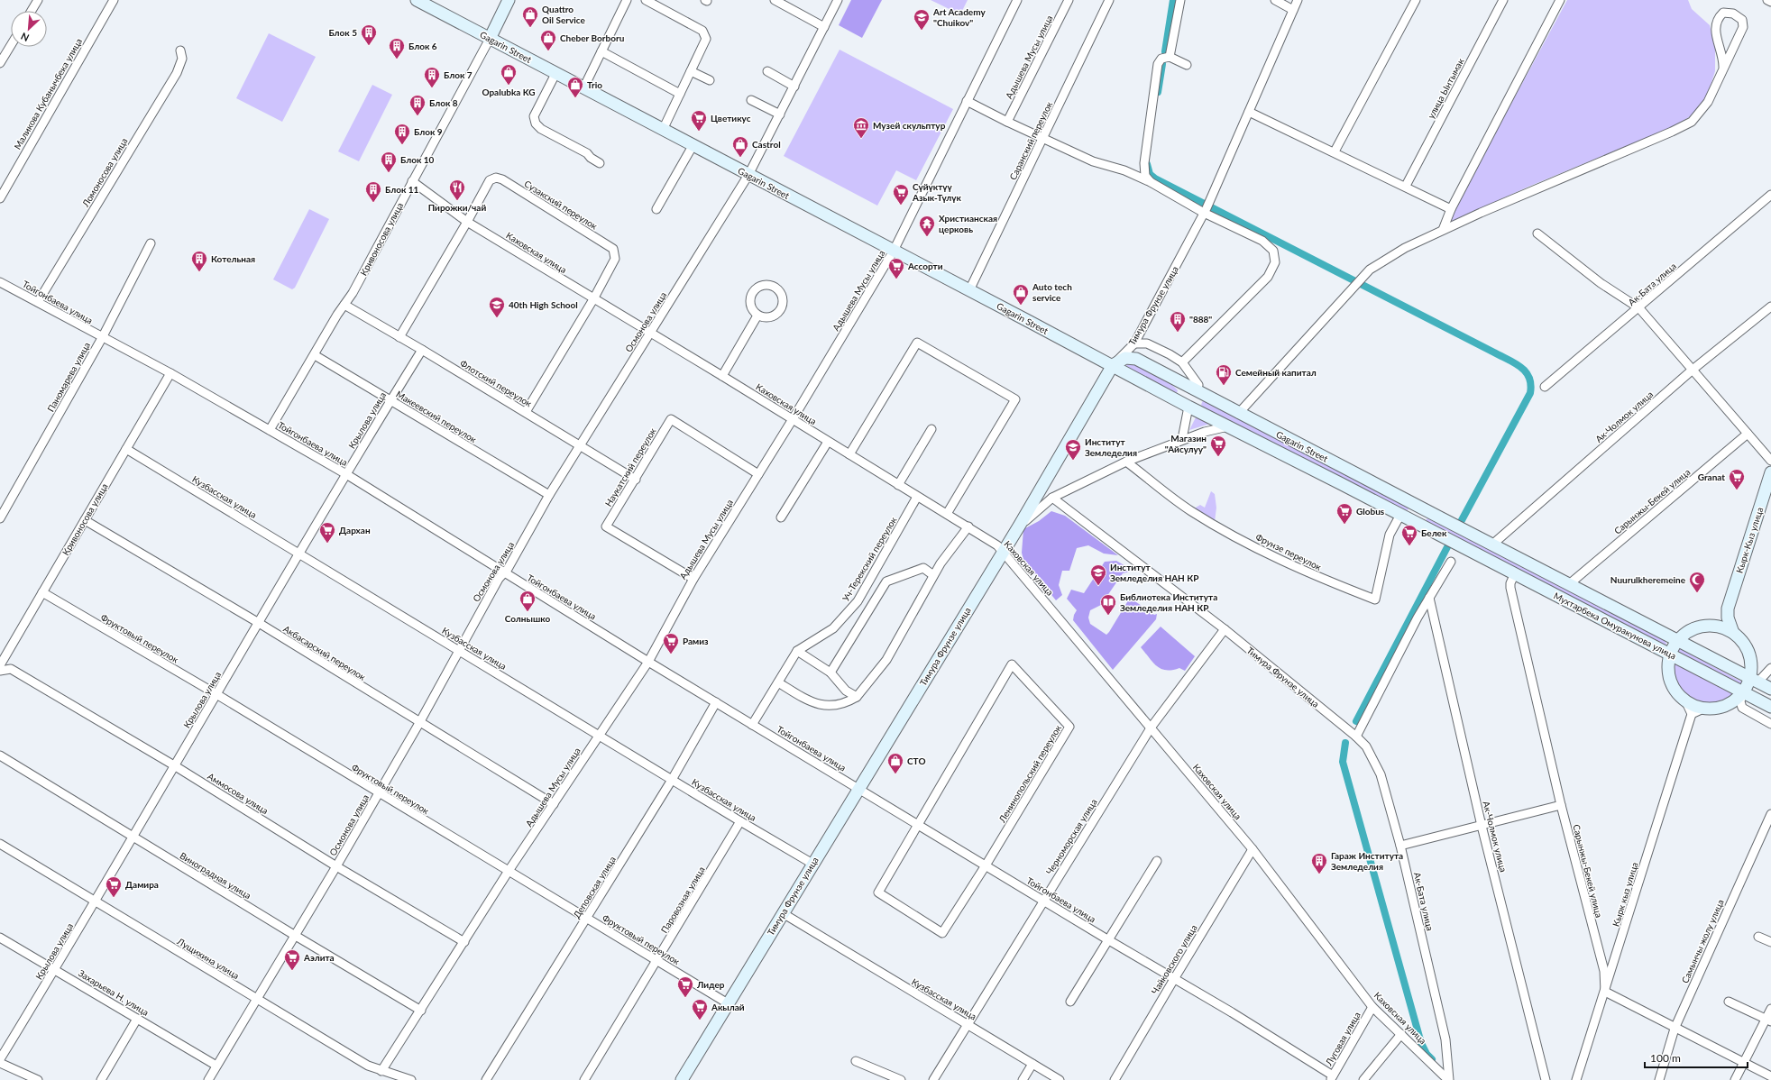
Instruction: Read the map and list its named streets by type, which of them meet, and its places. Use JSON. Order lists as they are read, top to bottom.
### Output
{
  "streets": {
    "main road": [
      "Gagarin Street",
      "Кривоносова улица",
      "Тимура Фрунзе улица",
      "Кырк-Кыз улица",
      "Мухтарбека Омуракунова улица"
    ],
    "street": [
      "Адышева Мусы улица",
      "улица Ынтымак",
      "Маликова Кубанычбека улица",
      "Саранский переулок",
      "Ломоносова улица",
      "Сузакский переулок",
      "Каховская улица",
      "Ак-Бата улица",
      "Тойгонбаева улица",
      "Осмонова улица",
      "Паномарева улица",
      "Флотский переулок",
      "Макеевский переулок",
      "Ак-Чолмок улица",
      "Крылова улица",
      "Наукатский переулок",
      "Кузбасская улица",
      "Сарынжы-Бекей улица",
      "Фрунзе переулок",
      "Уч-Терекский переулок",
      "Фруктовый переулок",
      "Акбасарский переулок",
      "Ленинопольский переулок",
      "Аммосова улица",
      "Черноморская улица",
      "Виноградная улица",
      "Деповская улица",
      "Кырк кыз улица",
      "Паровозная улица",
      "Самынчы жолу улица",
      "Лущихина улица",
      "Чайковского улица",
      "Захарьева Н. улица",
      "Луговая улица"
    ]
  },
  "crossings": [
    ["Gagarin Street", "Адышева Мусы улица"],
    ["Gagarin Street", "Саранский переулок"],
    ["Gagarin Street", "Кривоносова улица"],
    ["Gagarin Street", "Тимура Фрунзе улица"],
    ["Gagarin Street", "Осмонова улица"],
    ["Gagarin Street", "Ак-Чолмок улица"],
    ["Gagarin Street", "Фрунзе переулок"],
    ["Gagarin Street", "Мухтарбека Омуракунова улица"],
    ["Адышева Мусы улица", "Каховская улица"],
    ["Адышева Мусы улица", "Тойгонбаева улица"],
    ["Адышева Мусы улица", "Наукатский переулок"],
    ["Адышева Мусы улица", "Кузбасская улица"],
    ["Адышева Мусы улица", "Фруктовый переулок"],
    ["Адышева Мусы улица", "Акбасарский переулок"],
    ["Адышева Мусы улица", "Аммосова улица"],
    ["Адышева Мусы улица", "Виноградная улица"],
    ["Адышева Мусы улица", "Лущихина улица"],
    ["Ломоносова улица", "Тойгонбаева улица"],
    ["Сузакский переулок", "Каховская улица"],
    ["Сузакский переулок", "Флотский переулок"],
    ["Кривоносова улица", "Каховская улица"],
    ["Кривоносова улица", "Тойгонбаева улица"],
    ["Кривоносова улица", "Флотский переулок"],
    ["Кривоносова улица", "Макеевский переулок"],
    ["Кривоносова улица", "Кузбасская улица"],
    ["Кривоносова улица", "Фруктовый переулок"],
    ["Кривоносова улица", "Акбасарский переулок"],
    ["Каховская улица", "Ак-Бата улица"],
    ["Каховская улица", "Тимура Фрунзе улица"],
    ["Каховская улица", "Осмонова улица"],
    ["Каховская улица", "Уч-Терекский переулок"],
    ["Каховская улица", "Черноморская улица"],
    ["Каховская улица", "Чайковского улица"],
    ["Каховская улица", "Луговая улица"],
    ["Ак-Бата улица", "Тимура Фрунзе улица"],
    ["Тойгонбаева улица", "Тимура Фрунзе улица"],
    ["Тойгонбаева улица", "Осмонова улица"],
    ["Тойгонбаева улица", "Паномарева улица"],
    ["Тойгонбаева улица", "Крылова улица"],
    ["Тойгонбаева улица", "Уч-Терекский переулок"],
    ["Тойгонбаева улица", "Ленинопольский переулок"],
    ["Тойгонбаева улица", "Черноморская улица"],
    ["Тойгонбаева улица", "Деповская улица"],
    ["Тойгонбаева улица", "Чайковского улица"],
    ["Тойгонбаева улица", "Луговая улица"],
    ["Тимура Фрунзе улица", "Кузбасская улица"],
    ["Тимура Фрунзе улица", "Фруктовый переулок"],
    ["Тимура Фрунзе улица", "Черноморская улица"],
    ["Осмонова улица", "Флотский переулок"],
    ["Осмонова улица", "Макеевский переулок"],
    ["Осмонова улица", "Кузбасская улица"],
    ["Осмонова улица", "Фруктовый переулок"],
    ["Осмонова улица", "Акбасарский переулок"],
    ["Осмонова улица", "Аммосова улица"],
    ["Осмонова улица", "Виноградная улица"],
    ["Осмонова улица", "Лущихина улица"],
    ["Осмонова улица", "Захарьева Н. улица"],
    ["Флотский переулок", "Крылова улица"],
    ["Флотский переулок", "Наукатский переулок"],
    ["Макеевский переулок", "Крылова улица"],
    ["Ак-Чолмок улица", "Мухтарбека Омуракунова улица"],
    ["Крылова улица", "Кузбасская улица"],
    ["Крылова улица", "Фруктовый переулок"],
    ["Крылова улица", "Акбасарский переулок"],
    ["Крылова улица", "Аммосова улица"],
    ["Крылова улица", "Виноградная улица"],
    ["Крылова улица", "Лущихина улица"],
    ["Крылова улица", "Захарьева Н. улица"],
    ["Кузбасская улица", "Черноморская улица"],
    ["Кузбасская улица", "Деповская улица"],
    ["Кузбасская улица", "Паровозная улица"],
    ["Сарынжы-Бекей улица", "Мухтарбека Омуракунова улица"],
    ["Сарынжы-Бекей улица", "Кырк кыз улица"],
    ["Фруктовый переулок", "Деповская улица"],
    ["Фруктовый переулок", "Паровозная улица"]
  ],
  "places": {
    "shop": [
      "Quattro Oil Service",
      "Cheber Borboru",
      "Opalubka KG",
      "Trio",
      "Castrol",
      "Auto tech service",
      "Солнышко",
      "СТО"
    ],
    "school or university": [
      "Art Academy \"Chuikov\"",
      "40th High School",
      "Институт Земледелия",
      "Институт Земледелия НАН КР"
    ],
    "building": [
      "Блок 5",
      "Блок 6",
      "Блок 7",
      "Блок 8",
      "Блок 9",
      "Блок 10",
      "Блок 11",
      "Котельная",
      "\"888\"",
      "Гараж Института Земледелия"
    ],
    "supermarket": [
      "Цветикус",
      "Сүйүктүү Азык-Түлүк",
      "Ассорти",
      "Магазин \"Айсулуу\"",
      "Granat",
      "Globus",
      "Дархан",
      "Белек",
      "Рамиз",
      "Дамира",
      "Аэлита",
      "Лидер",
      "Акылай"
    ],
    "museum": ["Музей скульптур"],
    "restaurant": ["Пирожки/чай"],
    "temple": ["Христианская церковь"],
    "fuel station": ["Семейный капитал"],
    "mosque": ["Nuurulkheremeine"],
    "library": ["Библиотека Института Земледелия НАН КР"]
  },
  "scale_bar": "100 m",
  "north": "bottom left"
}
